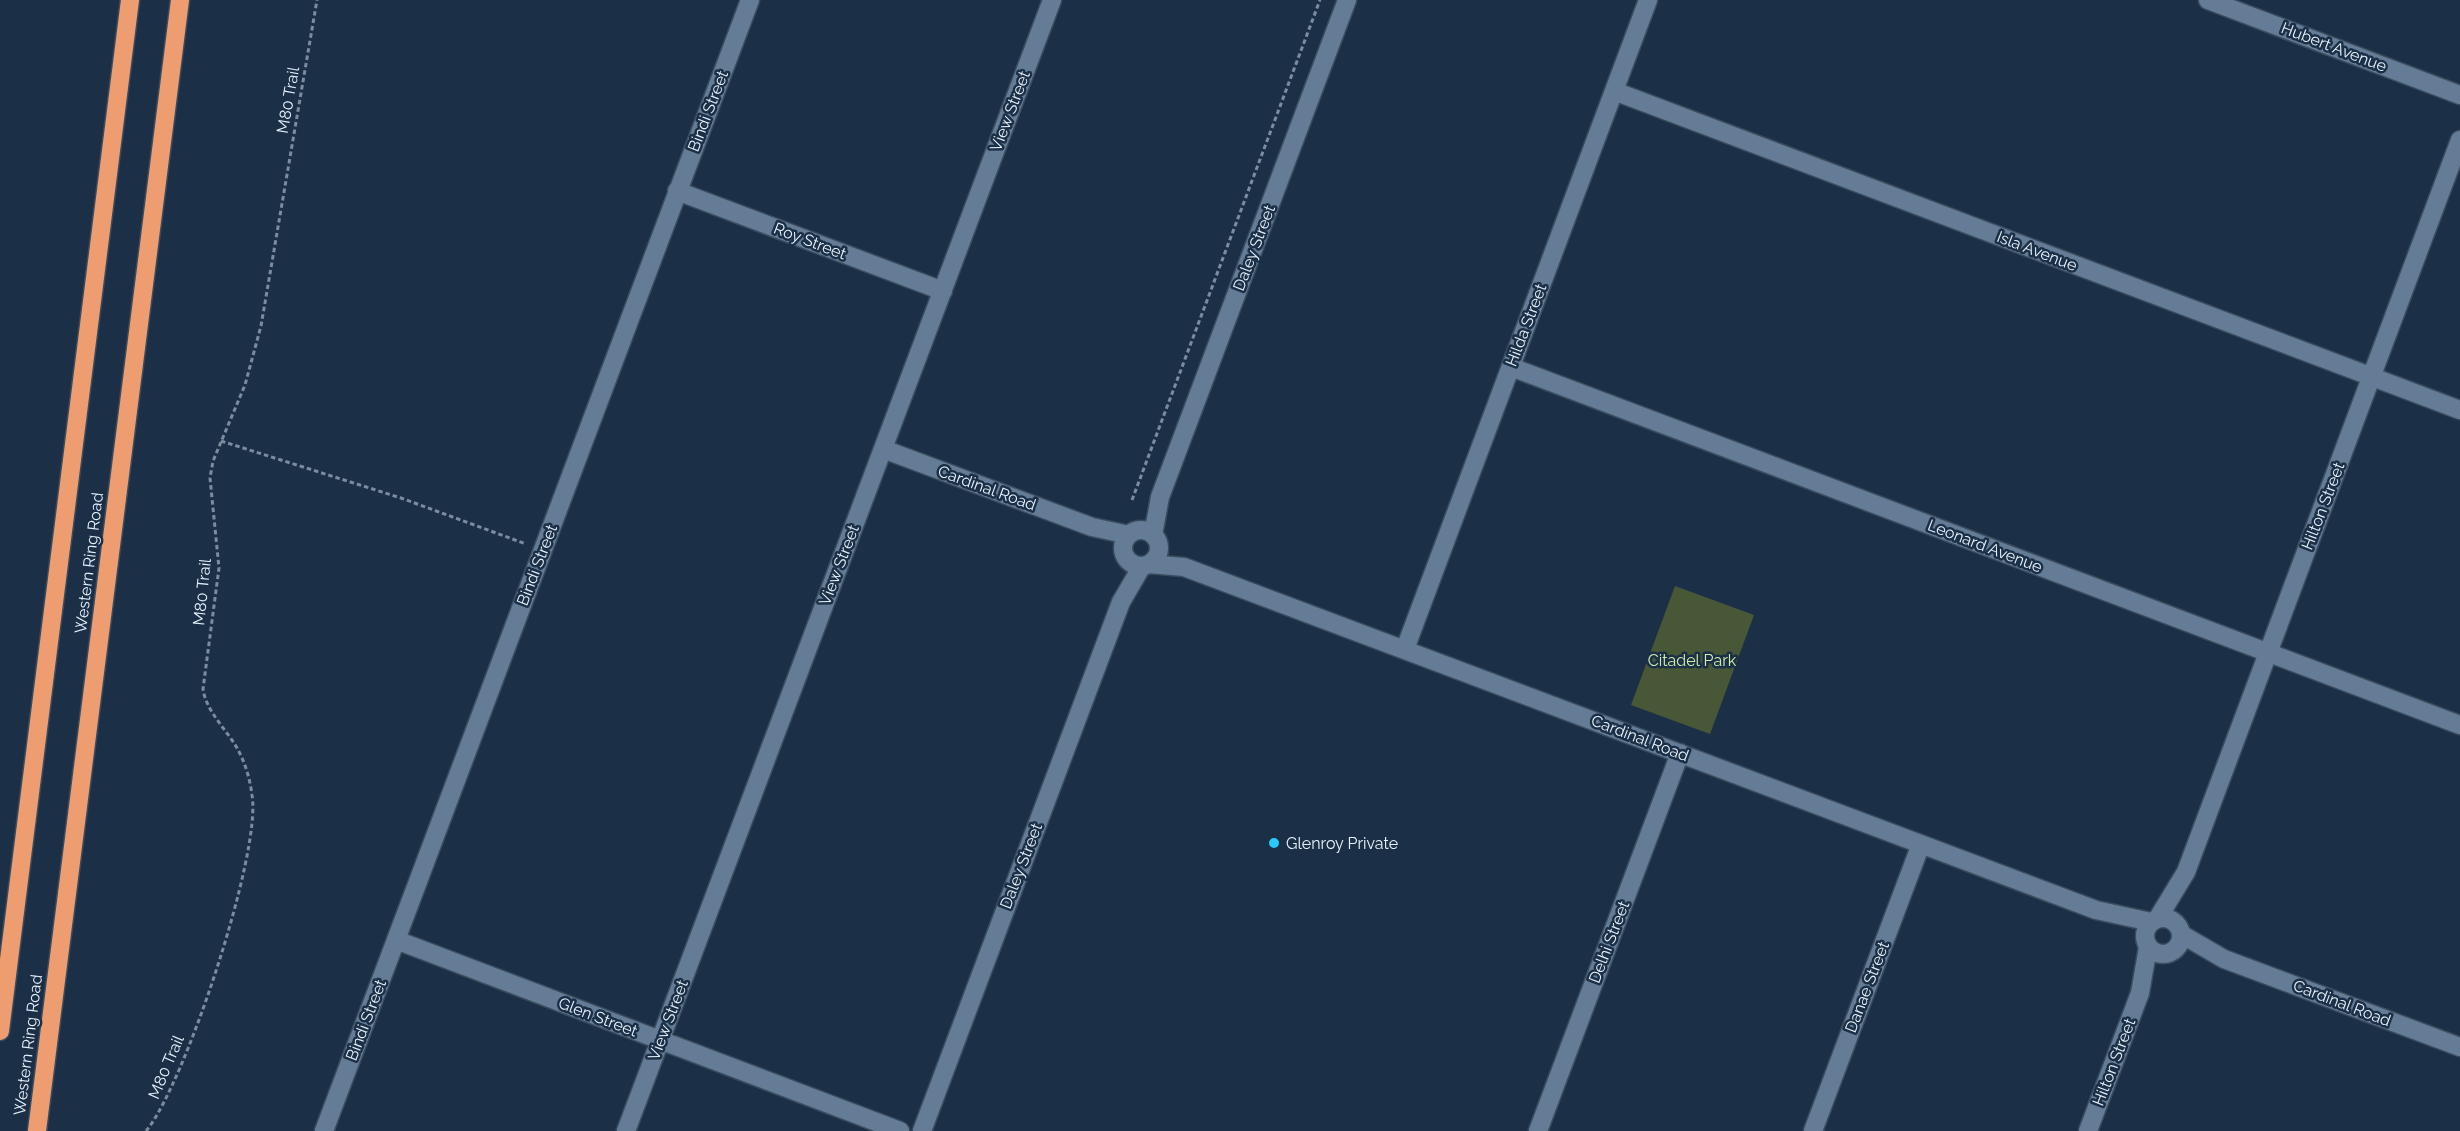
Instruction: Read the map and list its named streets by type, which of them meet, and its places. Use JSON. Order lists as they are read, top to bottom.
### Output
{
  "streets": {
    "highway": ["Western Ring Road"],
    "street": [
      "Hubert Avenue",
      "Bindi Street",
      "View Street",
      "Roy Street",
      "Daley Street",
      "Isla Avenue",
      "Hilda Street",
      "Cardinal Road",
      "Hilton Street",
      "Leonard Avenue",
      "Delhi Street",
      "Danae Street",
      "Glen Street"
    ],
    "path": ["M80 Trail"]
  },
  "crossings": [
    ["Bindi Street", "Roy Street"],
    ["Bindi Street", "Glen Street"],
    ["View Street", "Roy Street"],
    ["View Street", "Cardinal Road"],
    ["View Street", "Glen Street"],
    ["Daley Street", "Cardinal Road"],
    ["Isla Avenue", "Hilda Street"],
    ["Isla Avenue", "Hilton Street"],
    ["Hilda Street", "Cardinal Road"],
    ["Hilda Street", "Leonard Avenue"],
    ["Cardinal Road", "Hilton Street"],
    ["Cardinal Road", "Delhi Street"],
    ["Cardinal Road", "Danae Street"],
    ["Hilton Street", "Leonard Avenue"]
  ],
  "parks": ["Citadel Park"],
  "places": ["Glenroy Private"]
}
